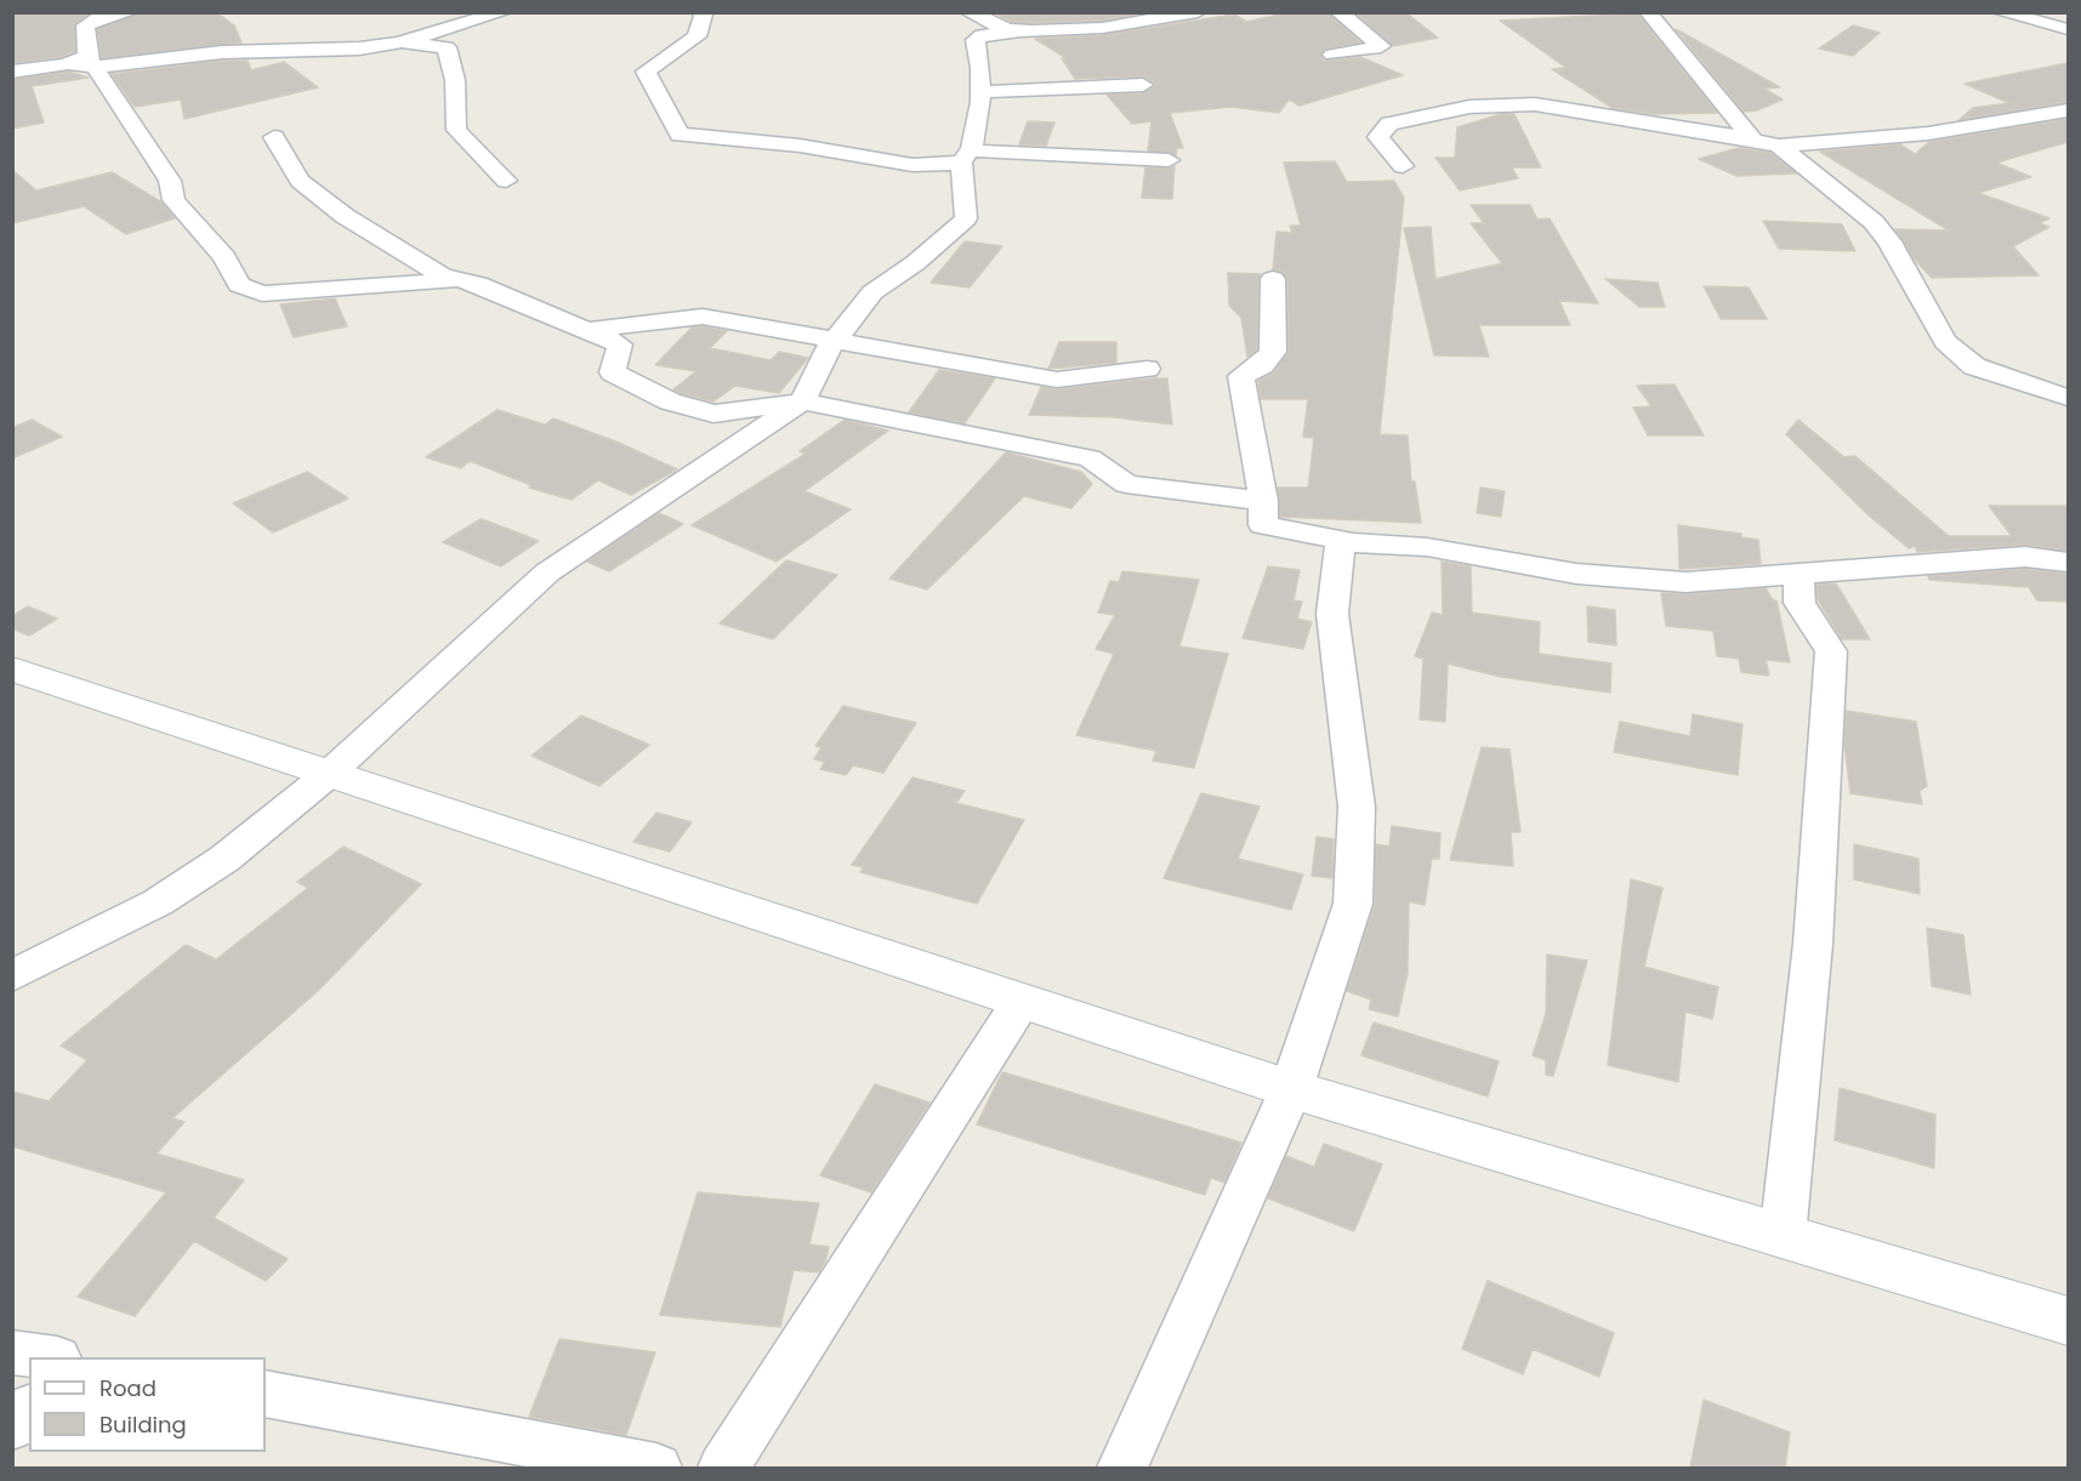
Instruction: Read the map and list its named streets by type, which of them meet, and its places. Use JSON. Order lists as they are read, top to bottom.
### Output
{
  "legend": ["Road", "Building"]
}
